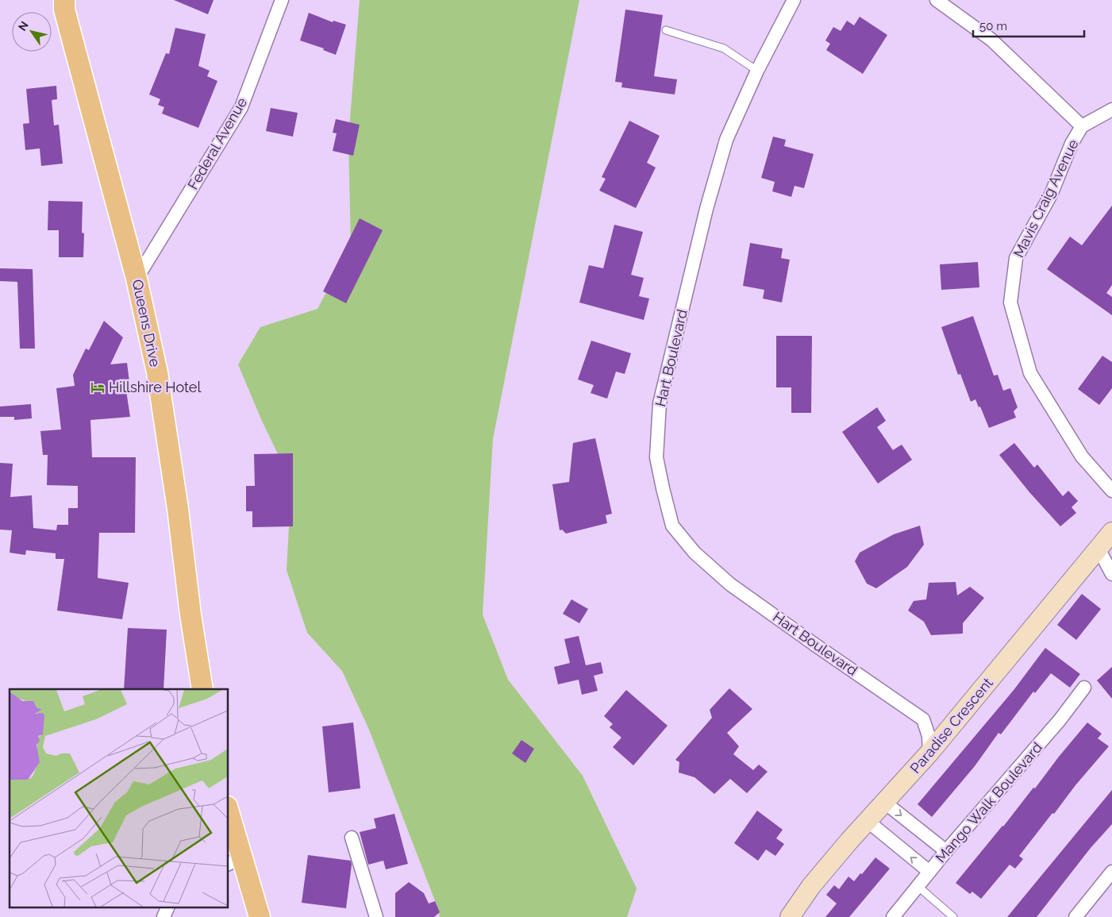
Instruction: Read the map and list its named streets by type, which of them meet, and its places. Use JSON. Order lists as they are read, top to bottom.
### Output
{
  "streets": {
    "main road": ["Queens Drive"],
    "street": [
      "Federal Avenue",
      "Mavis Craig Avenue",
      "Hart Boulevard",
      "Paradise Crescent",
      "Mango Walk Boulevard"
    ]
  },
  "crossings": [
    ["Federal Avenue", "Queens Drive"],
    ["Hart Boulevard", "Paradise Crescent"]
  ],
  "places": {
    "hotel": ["Hillshire Hotel"]
  },
  "scale_bar": "50 m",
  "north": "top left"
}
